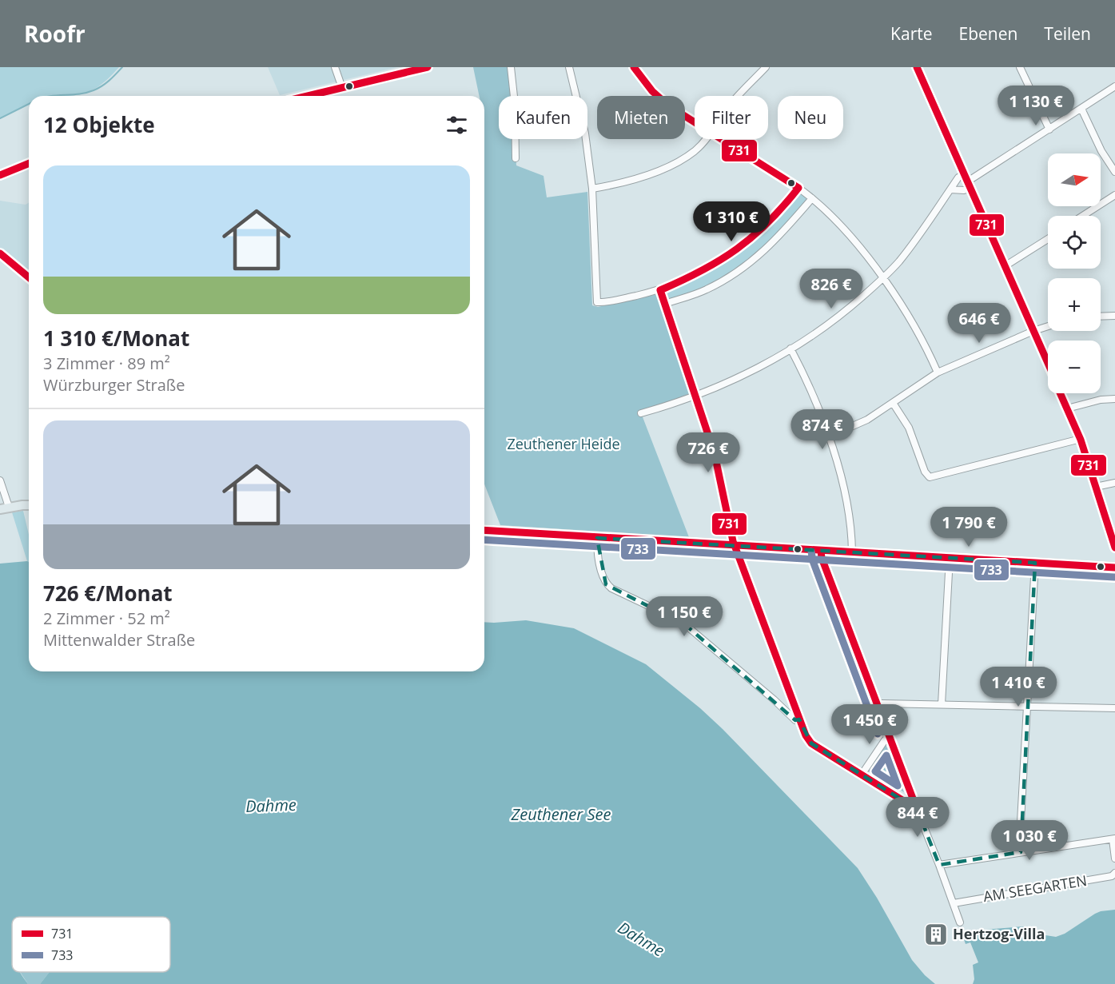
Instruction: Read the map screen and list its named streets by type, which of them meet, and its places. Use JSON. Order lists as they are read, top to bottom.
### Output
{
  "streets": {
    "street": ["AM SEEGARTEN"]
  },
  "water": ["Dahme", "Zeuthener See"],
  "parks": ["Zeuthener Heide"],
  "places": {
    "building": ["Hertzog-Villa"]
  },
  "lines": ["transit line 731", "transit line 733"],
  "legend": ["731", "733"],
  "north": "right",
  "page": {
    "header": "Roofr",
    "nav": ["Karte", "Ebenen", "Teilen"],
    "price": [
      "1 130 €",
      "1 310 €",
      "826 €",
      "646 €",
      "874 €",
      "726 €",
      "1 790 €",
      "1 150 €",
      "1 410 €",
      "1 450 €",
      "844 €",
      "1 030 €"
    ],
    "chip": [
      "Kaufen",
      "Mieten",
      "Filter",
      "Neu"
    ],
    "heading": "12 Objekte",
    "map_buttons": ["+", "−"],
    "list": [
      {
        "name": "1 310 €/Monat",
        "note": "3 Zimmer · 89 m² · Würzburger Straße"
      },
      {
        "name": "726 €/Monat",
        "note": "2 Zimmer · 52 m² · Mittenwalder Straße"
      }
    ]
  }
}
